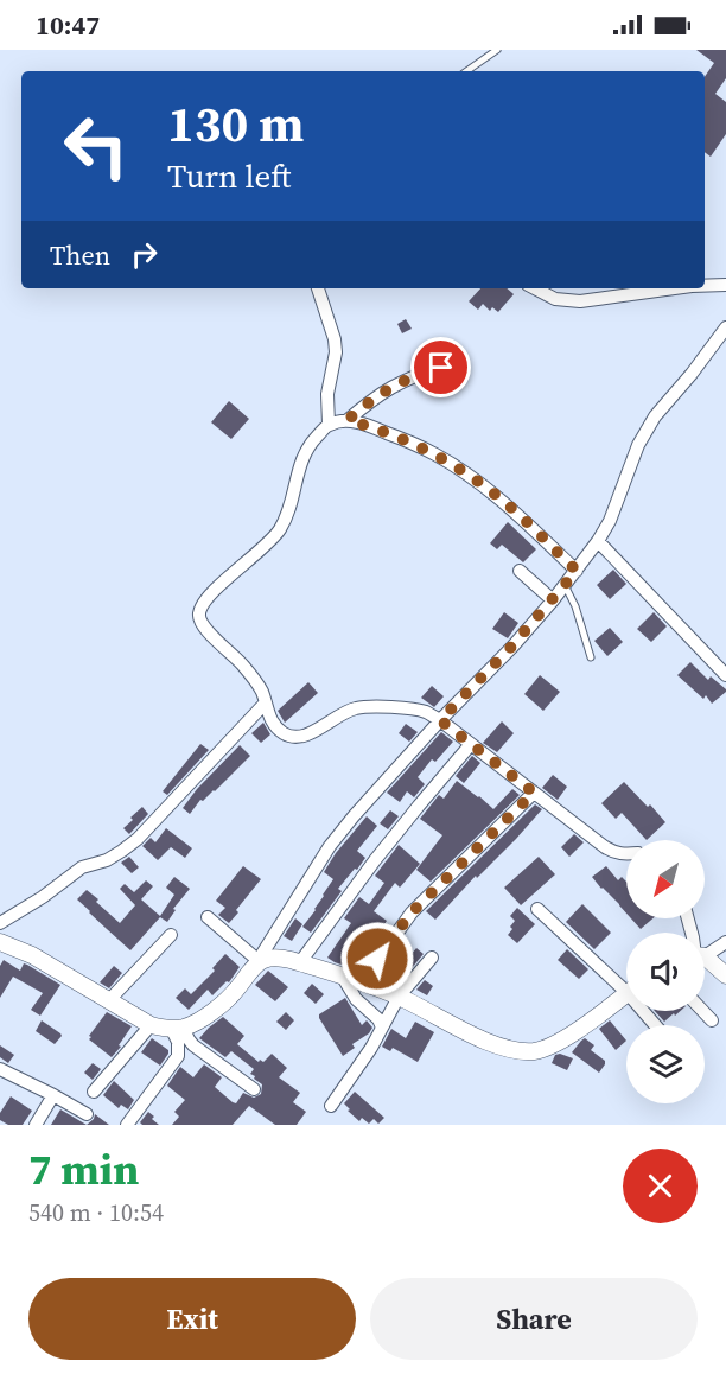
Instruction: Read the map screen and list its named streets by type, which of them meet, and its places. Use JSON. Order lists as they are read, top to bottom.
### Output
{
  "north": "bottom left",
  "page": {
    "status": "10:47",
    "turn": ["130 m", "Turn left"],
    "then": "Then",
    "heading": ["7 min", "540 m · 10:54"],
    "buttons": ["Exit", "Share"]
  }
}
